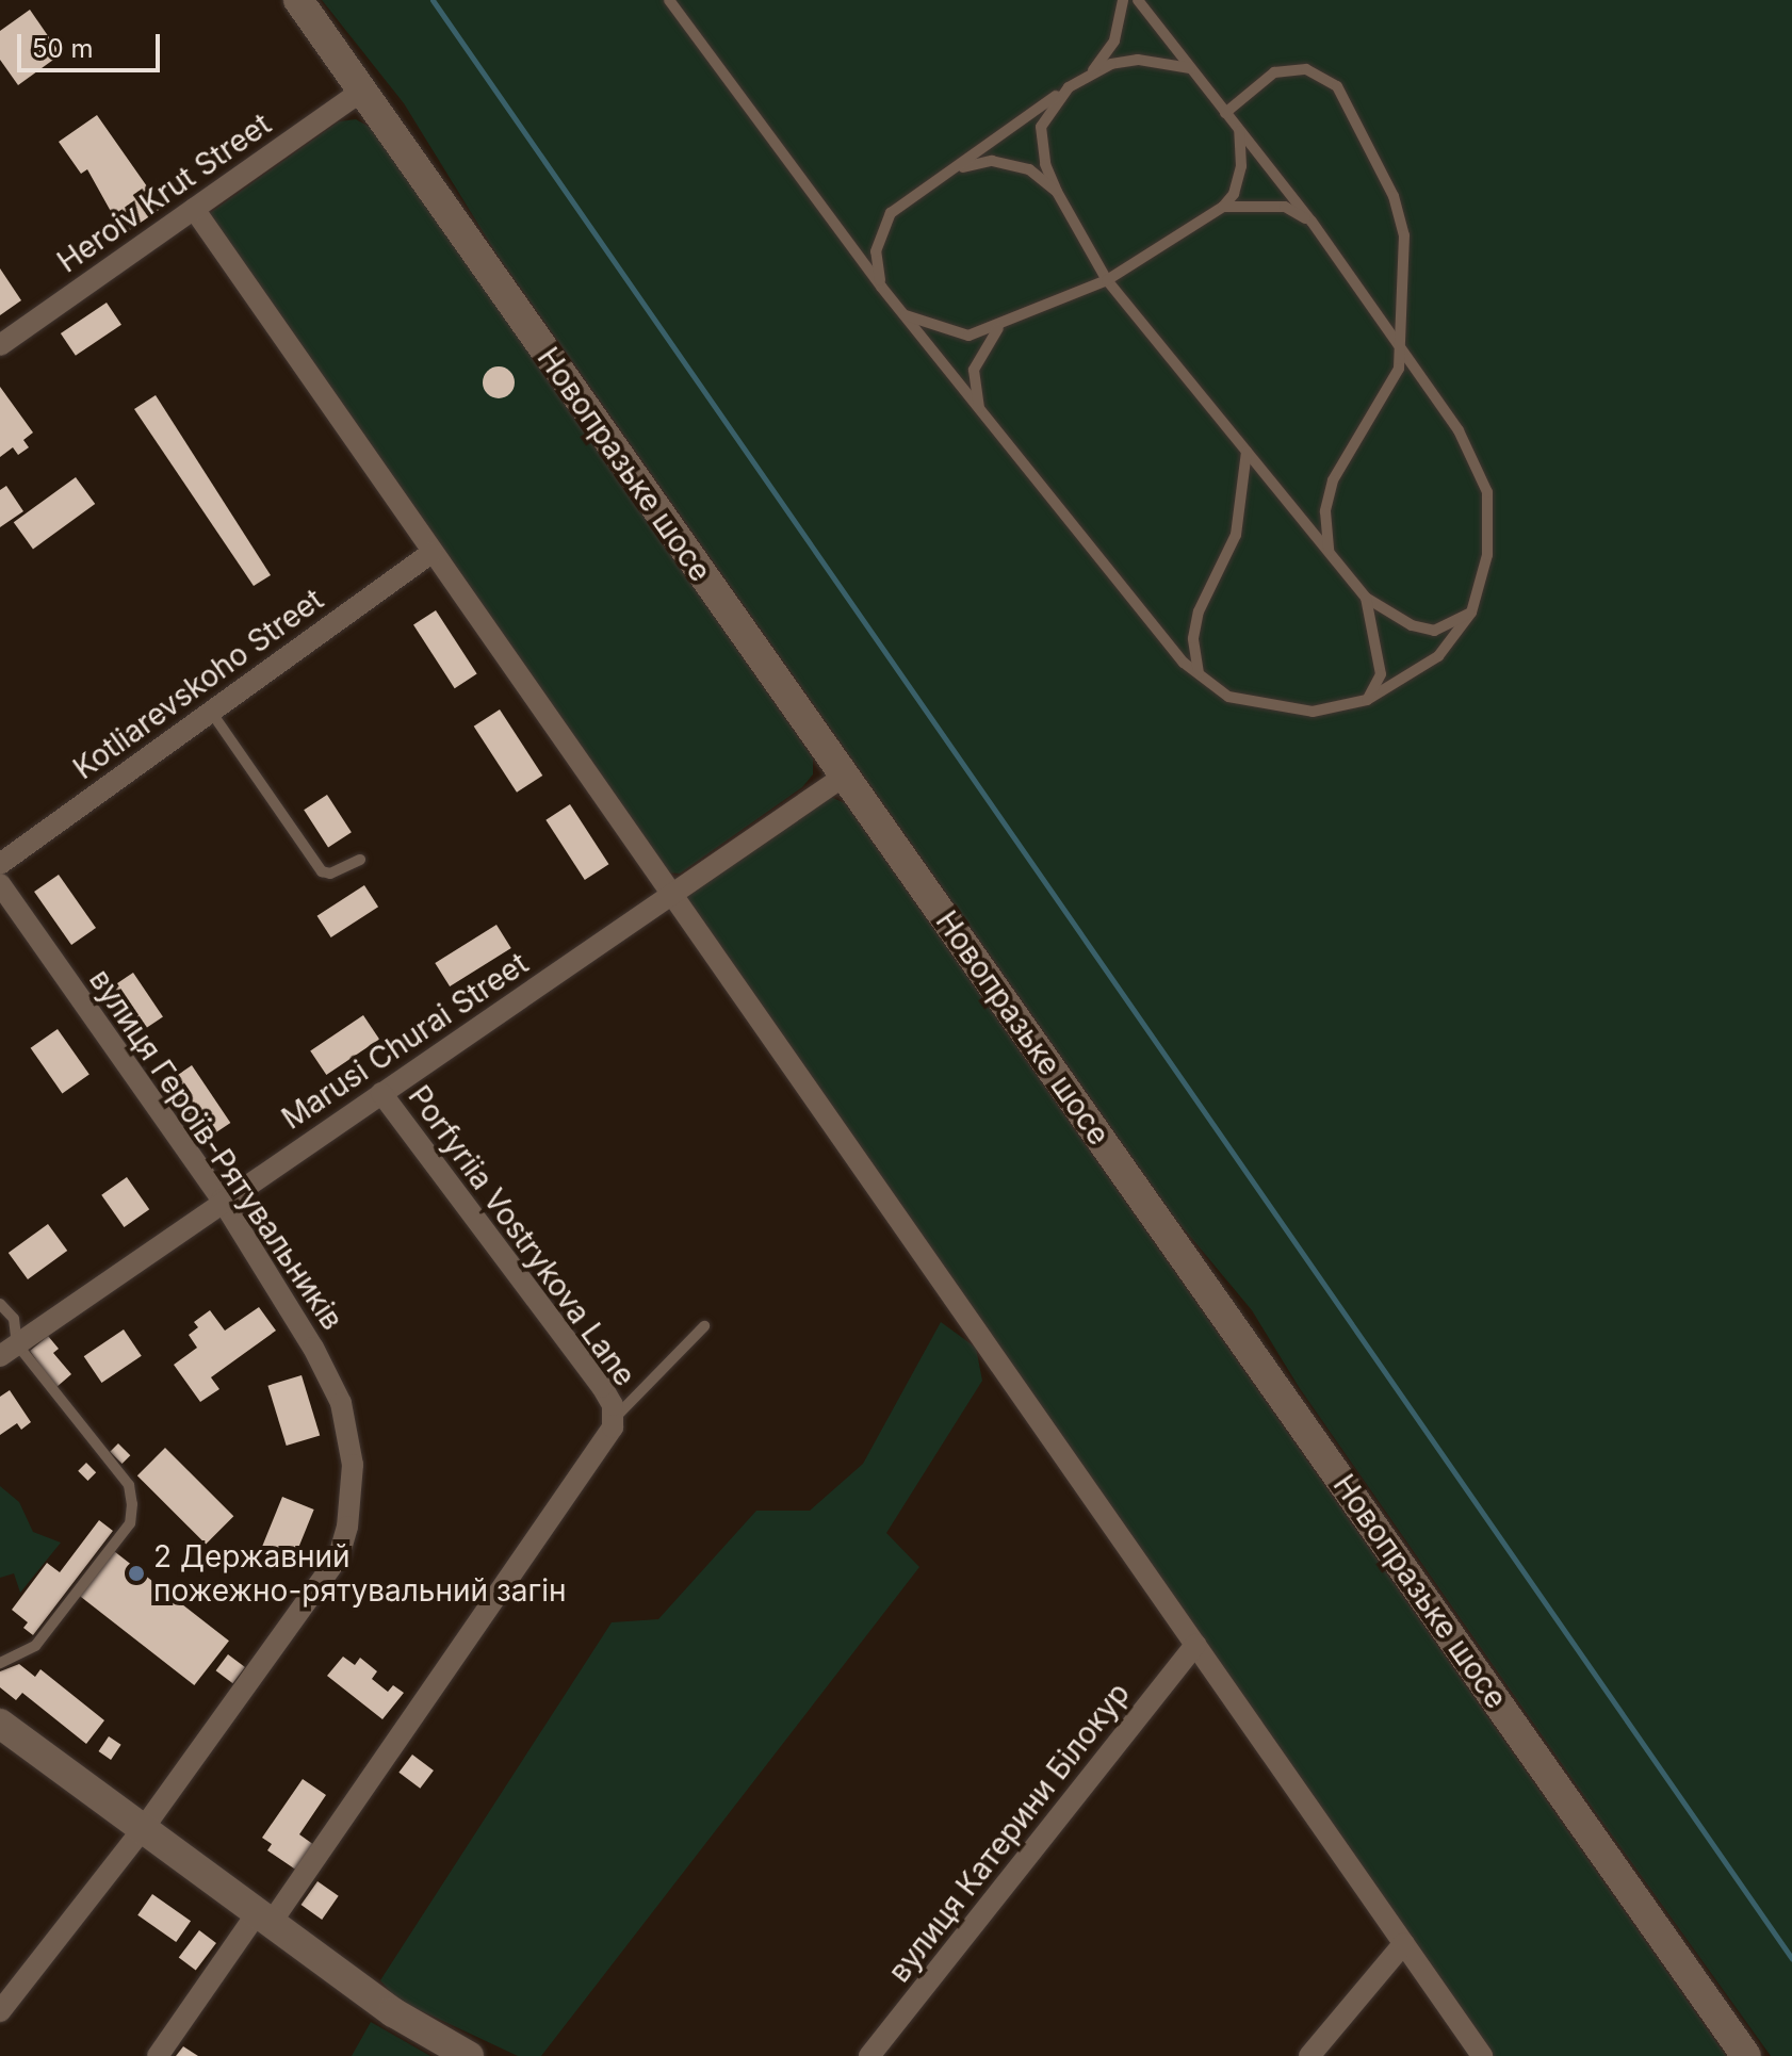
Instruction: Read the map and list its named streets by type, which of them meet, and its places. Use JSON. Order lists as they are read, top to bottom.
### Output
{
  "streets": {
    "main road": ["Новопразьке шосе"],
    "street": [
      "Heroiv Krut Street",
      "Kotliarevskoho Street",
      "Marusi Churai Street",
      "вулиця Героїв-Рятувальників",
      "Porfyriia Vostrykova Lane",
      "вулиця Катерини Білокур"
    ]
  },
  "crossings": [
    ["Heroiv Krut Street", "Новопразьке шосе"],
    ["Новопразьке шосе", "Marusi Churai Street"],
    ["Marusi Churai Street", "вулиця Героїв-Рятувальників"],
    ["Marusi Churai Street", "Porfyriia Vostrykova Lane"]
  ],
  "places": ["2 Державний пожежно-рятувальний загін"],
  "scale_bar": "50 m"
}
